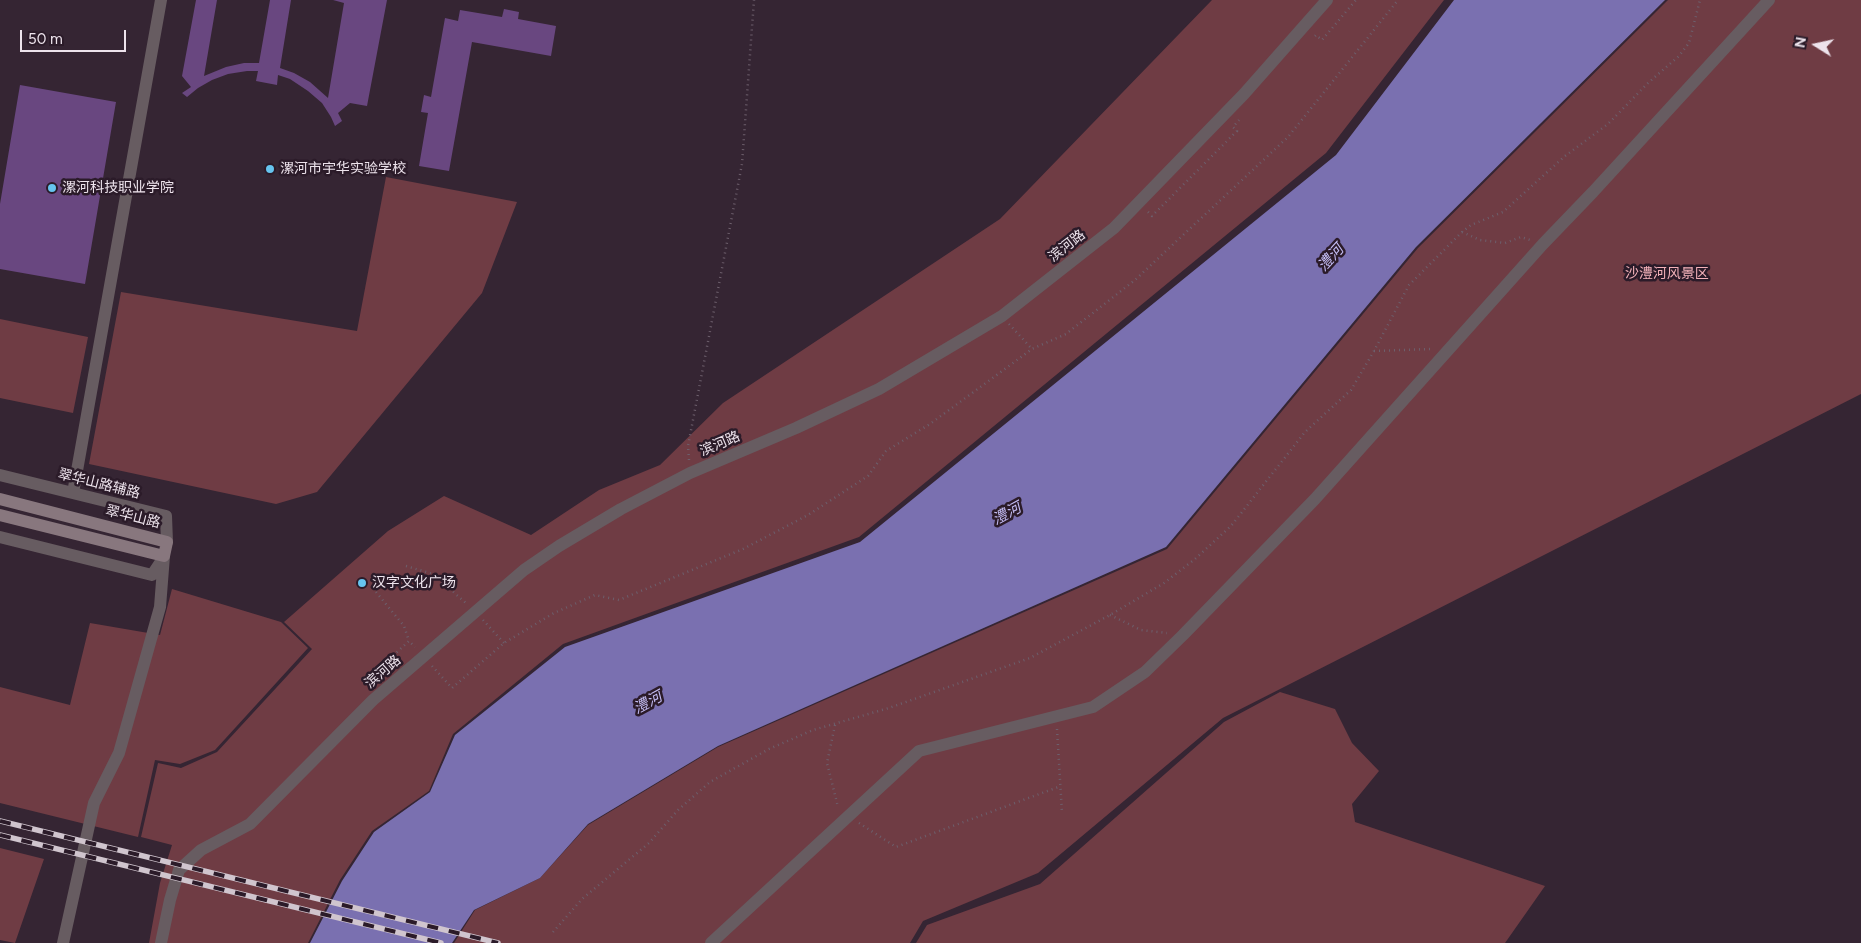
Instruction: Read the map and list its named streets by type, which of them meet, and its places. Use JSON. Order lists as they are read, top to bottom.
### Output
{
  "streets": {
    "main road": ["翠华山路"],
    "street": ["滨河路", "翠华山路辅路"]
  },
  "crossings": [
    ["翠华山路辅路", "翠华山路"]
  ],
  "water": ["澧河"],
  "parks": ["沙澧河风景区"],
  "places": ["漯河市宇华实验学校", "漯河科技职业学院", "汉字文化广场"],
  "scale_bar": "50 m",
  "north": "left"
}
